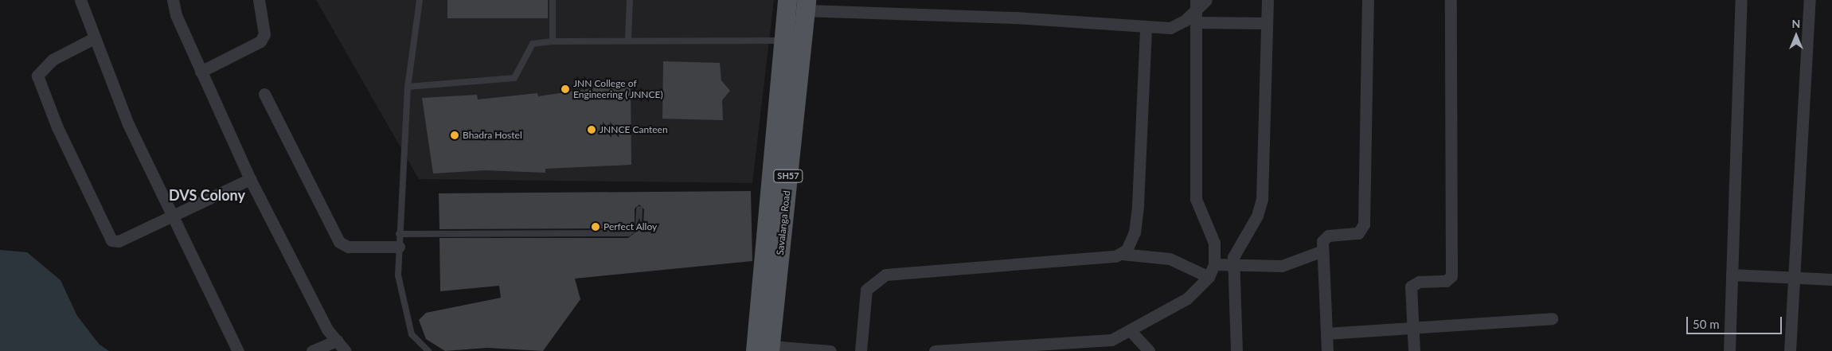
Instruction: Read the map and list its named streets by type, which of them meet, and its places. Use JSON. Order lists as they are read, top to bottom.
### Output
{
  "streets": {
    "main road": ["SH57", "Savalanga Road"]
  },
  "districts": ["DVS Colony"],
  "places": [
    "JNN College of Engineering ( JNNCE)",
    "JNNCE Canteen",
    "Bhadra Hostel",
    "Perfect Alloy"
  ],
  "scale_bar": "50 m",
  "north": "top"
}
